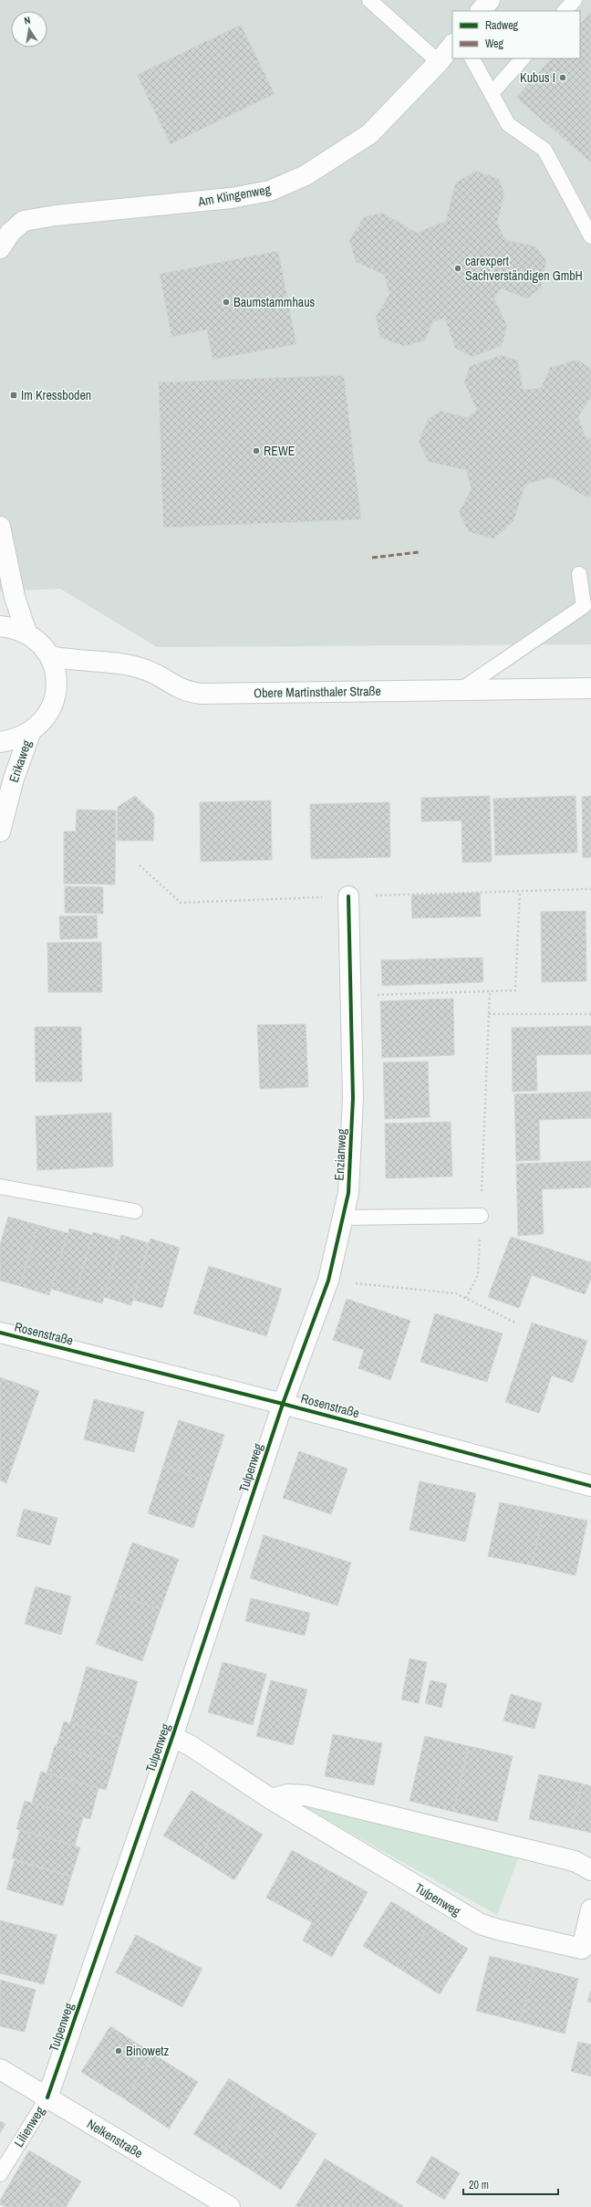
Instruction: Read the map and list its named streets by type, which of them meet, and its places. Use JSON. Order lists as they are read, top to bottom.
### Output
{
  "streets": {
    "street": [
      "Am Klingenweg",
      "Obere Martinsthaler Straße",
      "Erikaweg",
      "Enzianweg",
      "Rosenstraße",
      "Tulpenweg",
      "Nelkenstraße"
    ],
    "lane": ["Lilienweg"]
  },
  "crossings": [
    ["Enzianweg", "Rosenstraße"],
    ["Enzianweg", "Tulpenweg"],
    ["Rosenstraße", "Tulpenweg"],
    ["Tulpenweg", "Lilienweg"],
    ["Tulpenweg", "Nelkenstraße"],
    ["Lilienweg", "Nelkenstraße"]
  ],
  "places": {
    "other": [
      "Kubus I",
      "carexpert Sachverständigen GmbH",
      "Baumstammhaus",
      "REWE",
      "Binowetz"
    ],
    "transit": ["Im Kressboden"]
  },
  "legend": ["Radweg", "Weg"],
  "scale_bar": "20 m",
  "north": "top"
}
